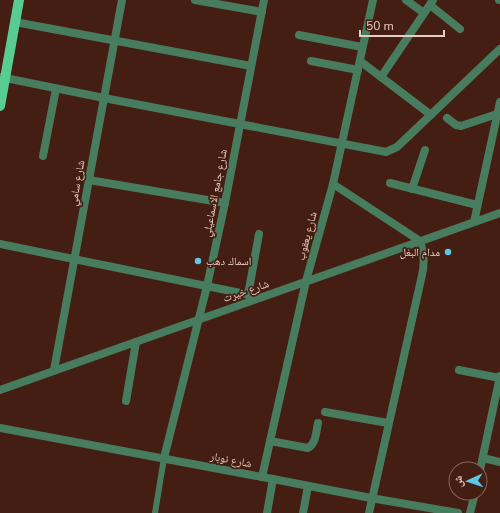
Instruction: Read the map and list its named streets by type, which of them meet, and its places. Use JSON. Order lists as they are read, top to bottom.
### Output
{
  "streets": {
    "street": [
      "شارع سامي",
      "شارع جامع الاسماعيلي",
      "شارع يعقوب",
      "شارع خيرت",
      "شارع نوبار"
    ]
  },
  "crossings": [
    ["شارع سامي", "شارع خيرت"],
    ["شارع جامع الاسماعيلي", "شارع خيرت"],
    ["شارع جامع الاسماعيلي", "شارع نوبار"],
    ["شارع يعقوب", "شارع خيرت"],
    ["شارع يعقوب", "شارع نوبار"]
  ],
  "places": ["مدام البغل", "اسماك دهب"],
  "scale_bar": "50 m",
  "north": "left"
}
